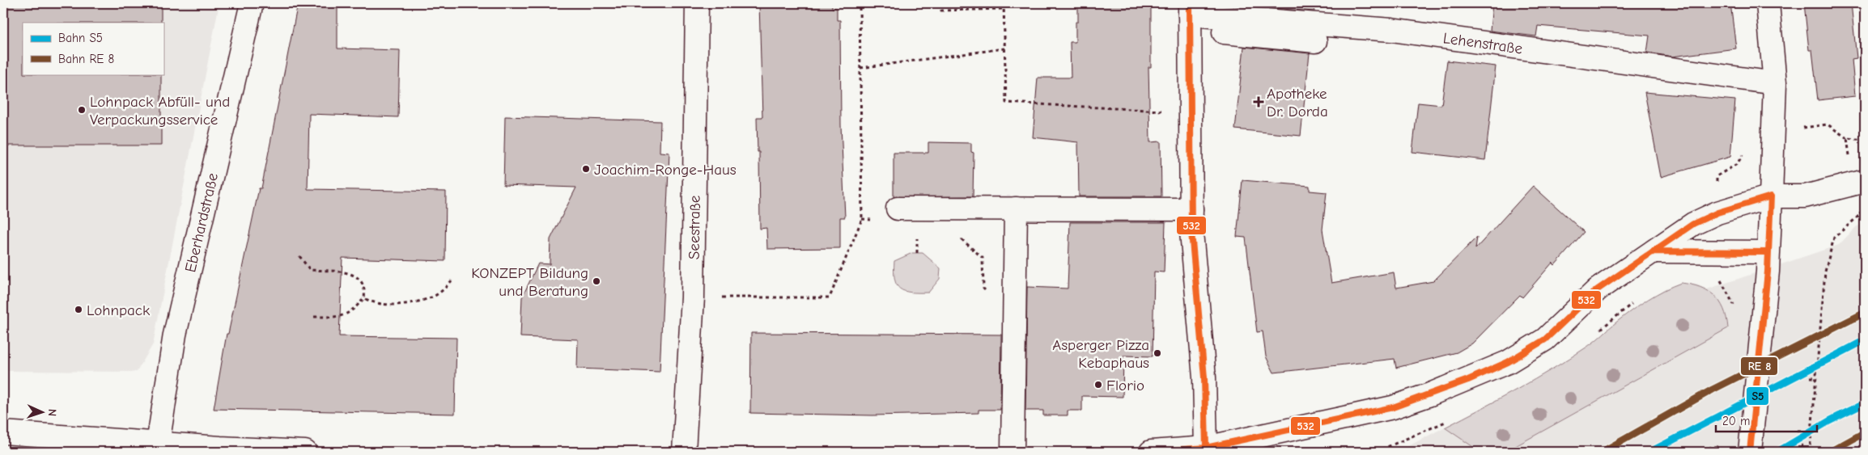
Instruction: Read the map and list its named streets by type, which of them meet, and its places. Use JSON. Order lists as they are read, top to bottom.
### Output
{
  "streets": {
    "street": ["Lehenstraße", "Eberhardstraße", "Seestraße"]
  },
  "places": {
    "health": ["Apotheke Dr. Dorda"],
    "other": [
      "Lohnpack Abfüll- und Verpackungsservice",
      "Joachim-Ronge-Haus",
      "KONZEPT Bildung und Beratung",
      "Lohnpack",
      "Asperger Pizza Kebaphaus",
      "Florio"
    ]
  },
  "lines": ["transit line 532", "rail line S5"],
  "legend": ["Bahn S5", "Bahn RE 8"],
  "scale_bar": "20 m",
  "north": "right"
}
